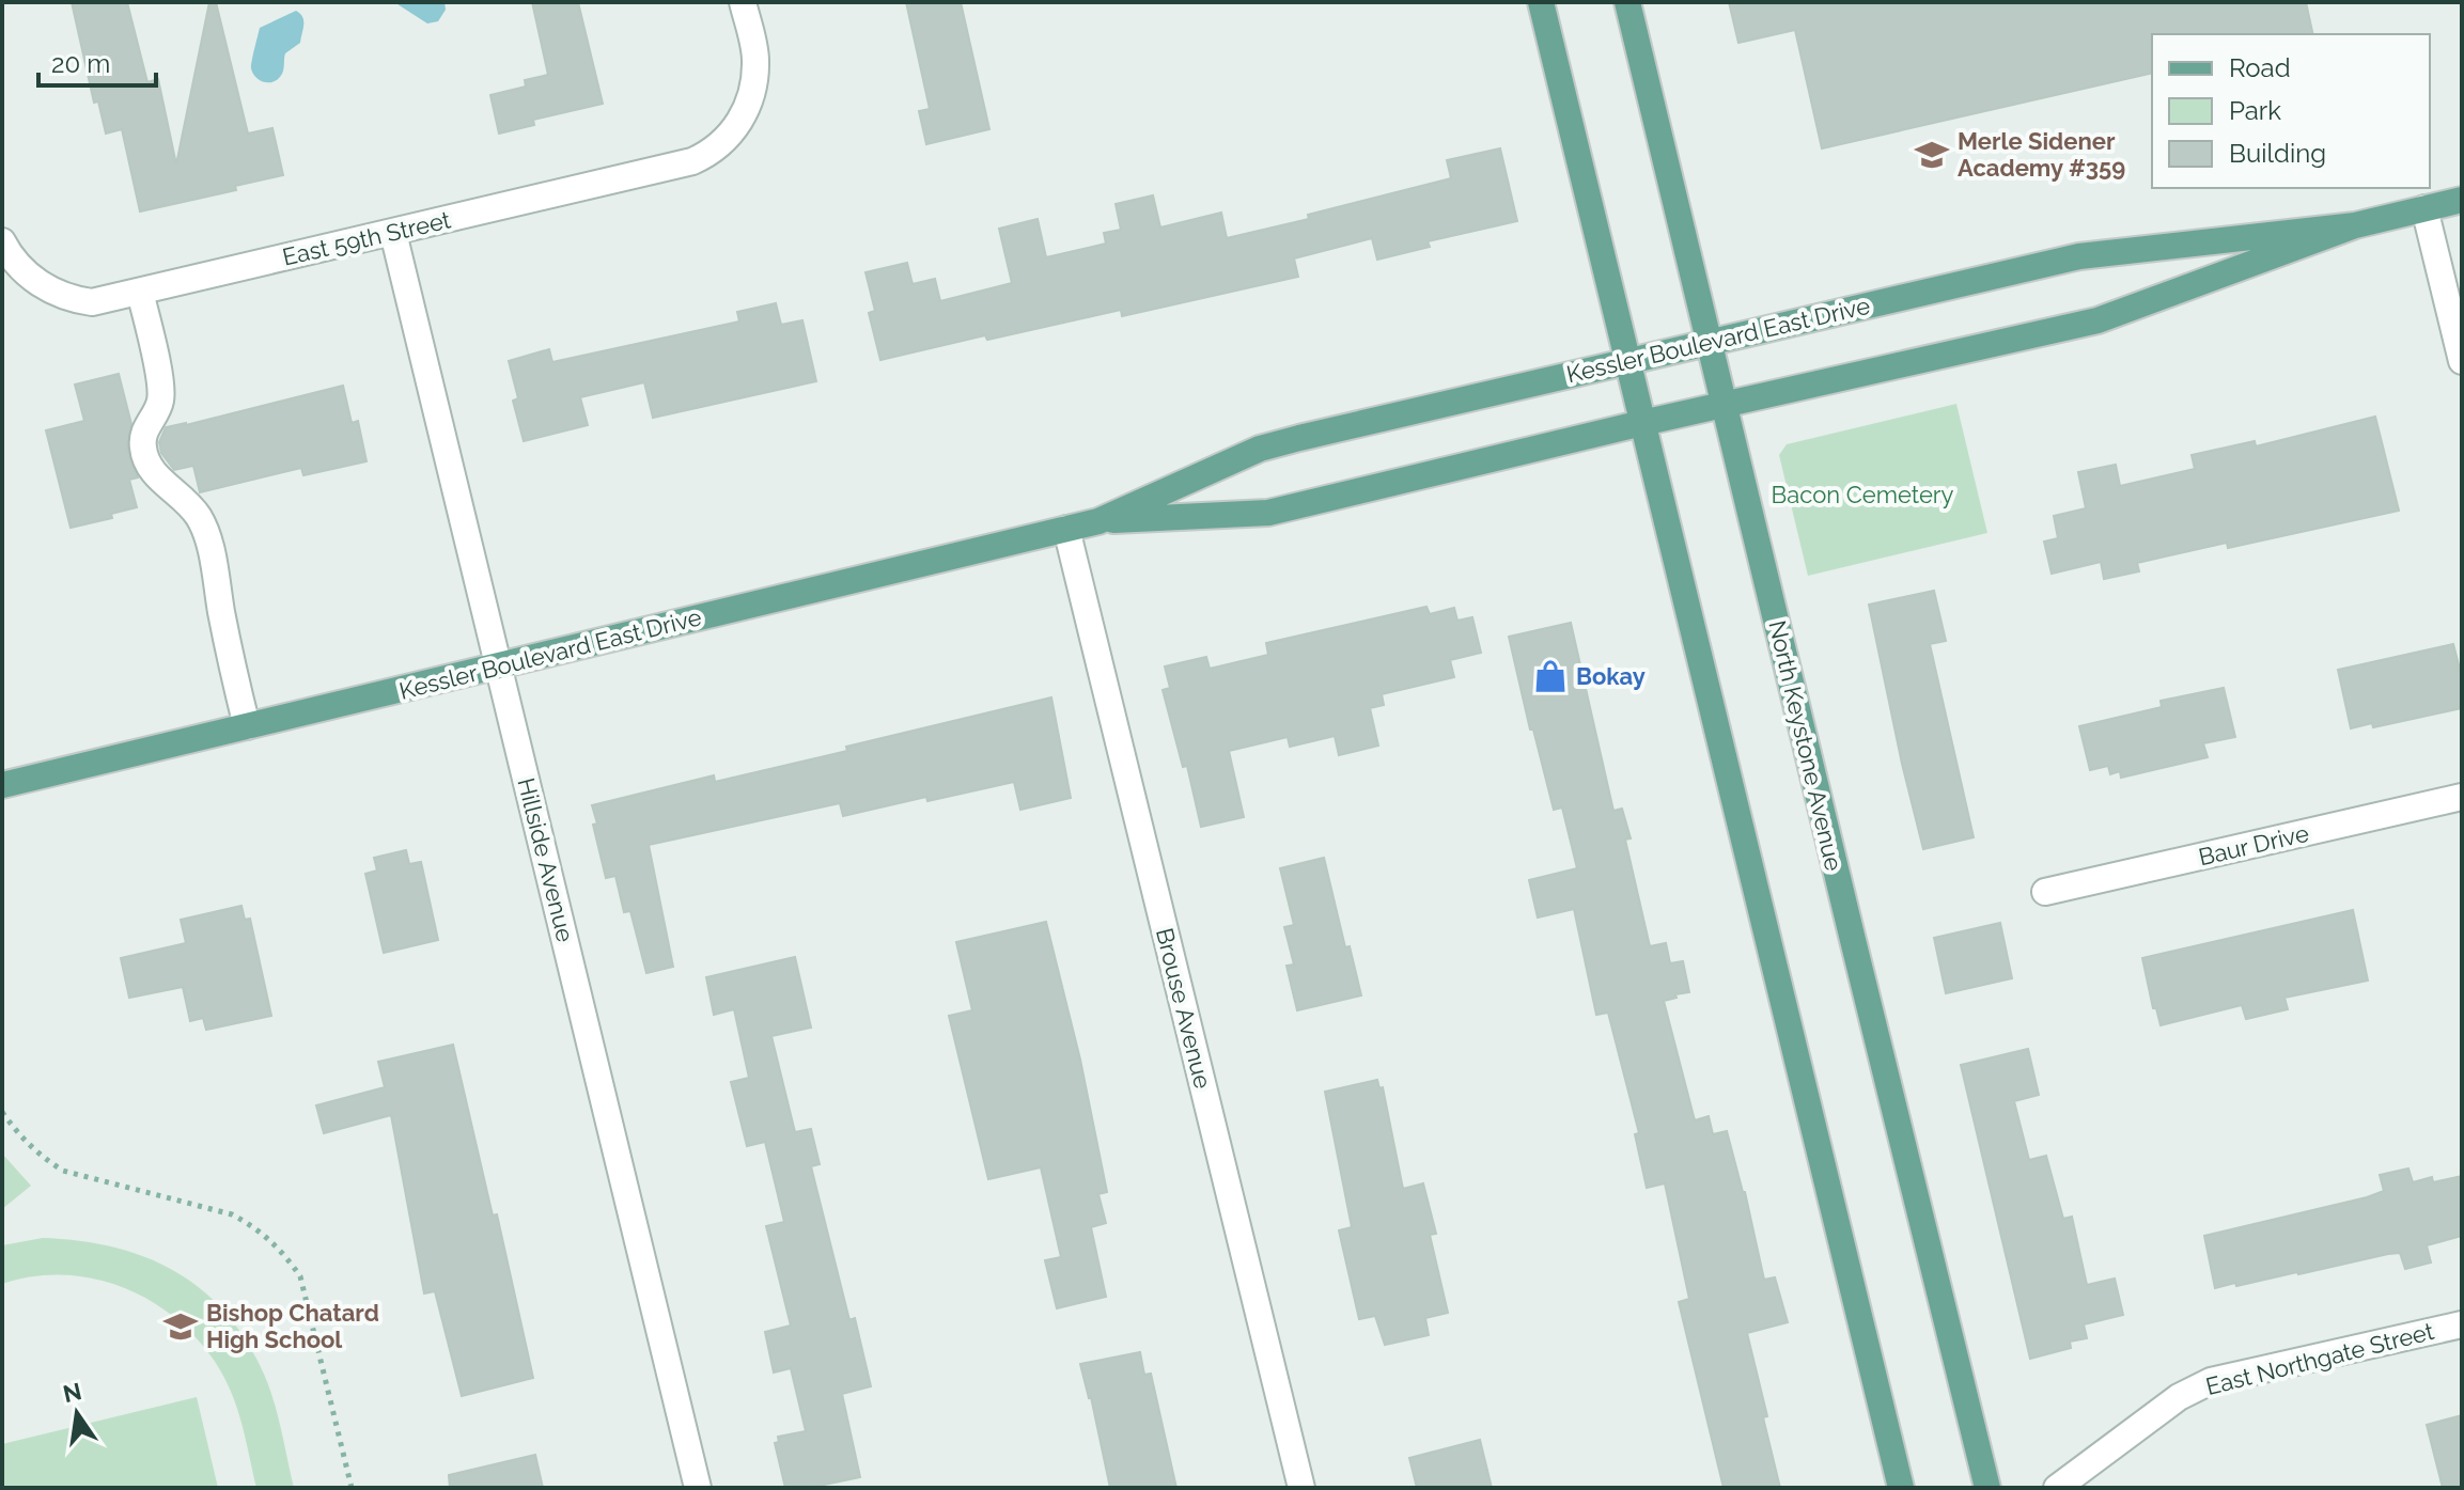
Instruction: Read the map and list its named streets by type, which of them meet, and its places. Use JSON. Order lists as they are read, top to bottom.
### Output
{
  "streets": {
    "main road": ["Kessler Boulevard East Drive", "North Keystone Avenue"],
    "street": [
      "East 59th Street",
      "Baur Drive",
      "Hillside Avenue",
      "Brouse Avenue",
      "East Northgate Street"
    ]
  },
  "crossings": [
    ["East 59th Street", "Hillside Avenue"],
    ["Kessler Boulevard East Drive", "North Keystone Avenue"],
    ["Kessler Boulevard East Drive", "Hillside Avenue"],
    ["Kessler Boulevard East Drive", "Brouse Avenue"]
  ],
  "parks": ["Bacon Cemetery"],
  "places": {
    "school or university": ["Merle Sidener Academy #359", "Bishop Chatard High School"],
    "shop": ["Bokay"]
  },
  "legend": ["Road", "Park", "Building"],
  "scale_bar": "20 m",
  "north": "top"
}
